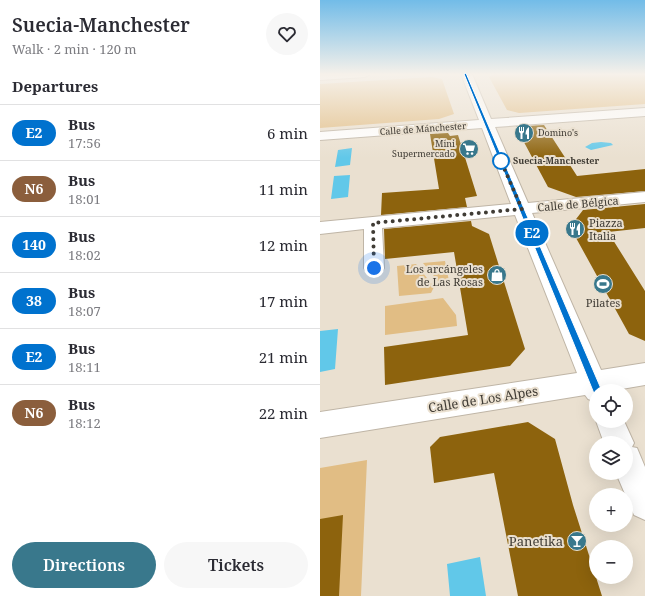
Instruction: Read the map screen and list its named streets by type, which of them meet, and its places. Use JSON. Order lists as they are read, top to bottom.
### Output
{
  "streets": {
    "street": ["Calle de Mánchester", "Calle de Bélgica", "Calle de Los Alpes"]
  },
  "places": {
    "restaurant": ["Domino's", "Piazza Italia"],
    "supermarket": ["Mini Supermercado"],
    "other": ["Suecia-Manchester"],
    "shop": ["Los arcángeles de Las Rosas"],
    "sports": ["Pilates"],
    "bar": ["Panetika"]
  },
  "lines": ["bus line E2"],
  "page": {
    "heading": [
      ["Suecia-Manchester", "Walk · 2 min · 120 m"],
      "Departures"
    ],
    "on_map": "E2",
    "list": [
      {
        "mark": "E2",
        "name": "Bus",
        "note": "17:56",
        "value": "6 min"
      },
      {
        "mark": "N6",
        "name": "Bus",
        "note": "18:01",
        "value": "11 min"
      },
      {
        "mark": "140",
        "name": "Bus",
        "note": "18:02",
        "value": "12 min"
      },
      {
        "mark": "38",
        "name": "Bus",
        "note": "18:07",
        "value": "17 min"
      },
      {
        "mark": "E2",
        "name": "Bus",
        "note": "18:11",
        "value": "21 min"
      },
      {
        "mark": "N6",
        "name": "Bus",
        "note": "18:12",
        "value": "22 min"
      }
    ],
    "map_buttons": ["+", "−"],
    "buttons": ["Directions", "Tickets"]
  }
}
